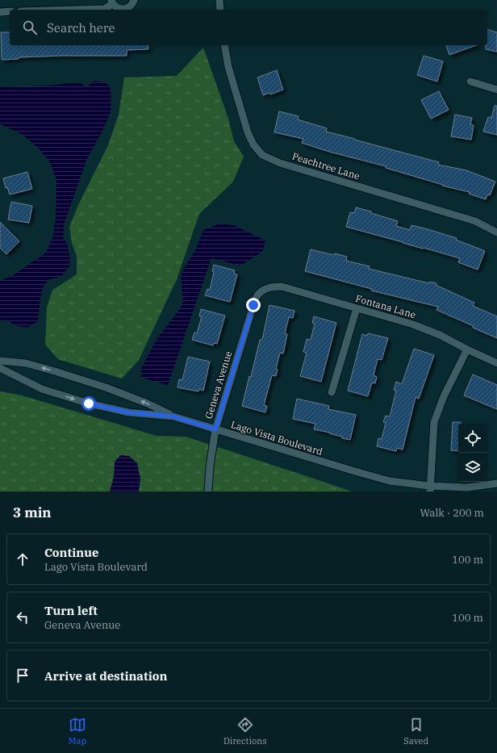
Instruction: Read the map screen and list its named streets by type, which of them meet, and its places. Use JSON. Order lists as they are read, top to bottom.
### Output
{
  "streets": {
    "street": [
      "Peachtree Lane",
      "Fontana Lane",
      "Geneva Avenue",
      "Lago Vista Boulevard"
    ]
  },
  "crossings": [
    ["Fontana Lane", "Geneva Avenue"],
    ["Geneva Avenue", "Lago Vista Boulevard"]
  ],
  "page": {
    "search": "Search here",
    "heading": ["3 min", "Walk · 200 m"],
    "list": [
      ["Continue", "Lago Vista Boulevard", "100 m"],
      ["Turn left", "Geneva Avenue", "100 m"],
      "Arrive at destination"
    ],
    "nav": ["Map", "Directions", "Saved"]
  }
}
